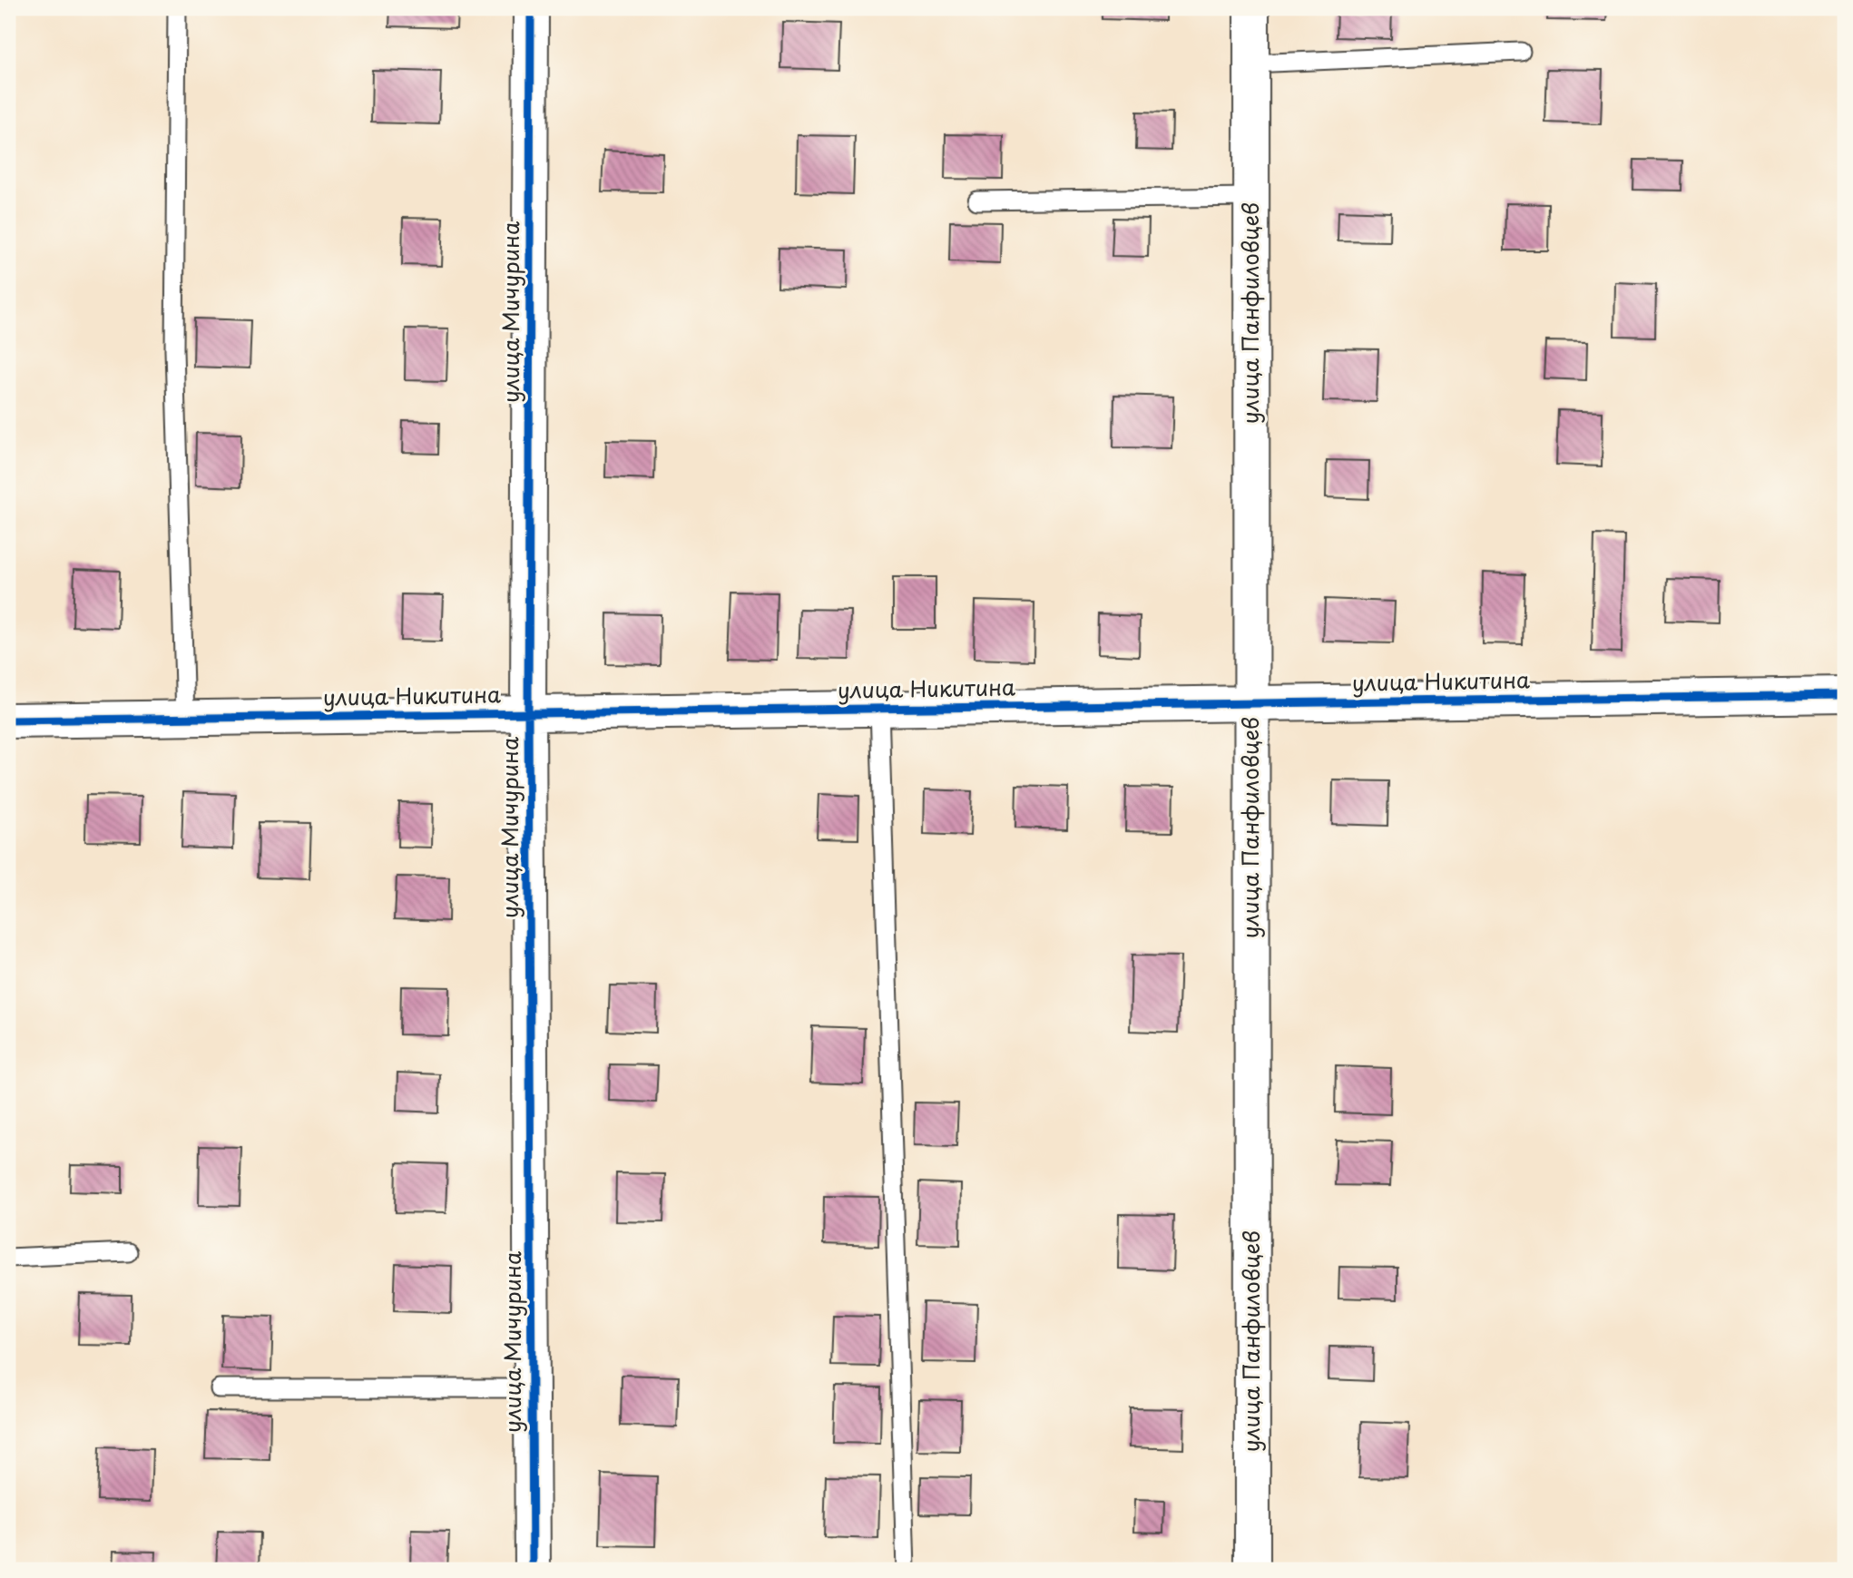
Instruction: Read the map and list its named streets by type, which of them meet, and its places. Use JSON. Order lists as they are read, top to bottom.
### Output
{
  "streets": {
    "street": ["улица Мичурина", "улица Панфиловцев", "улица Никитина"]
  },
  "crossings": [
    ["улица Мичурина", "улица Никитина"],
    ["улица Панфиловцев", "улица Никитина"]
  ]
}
